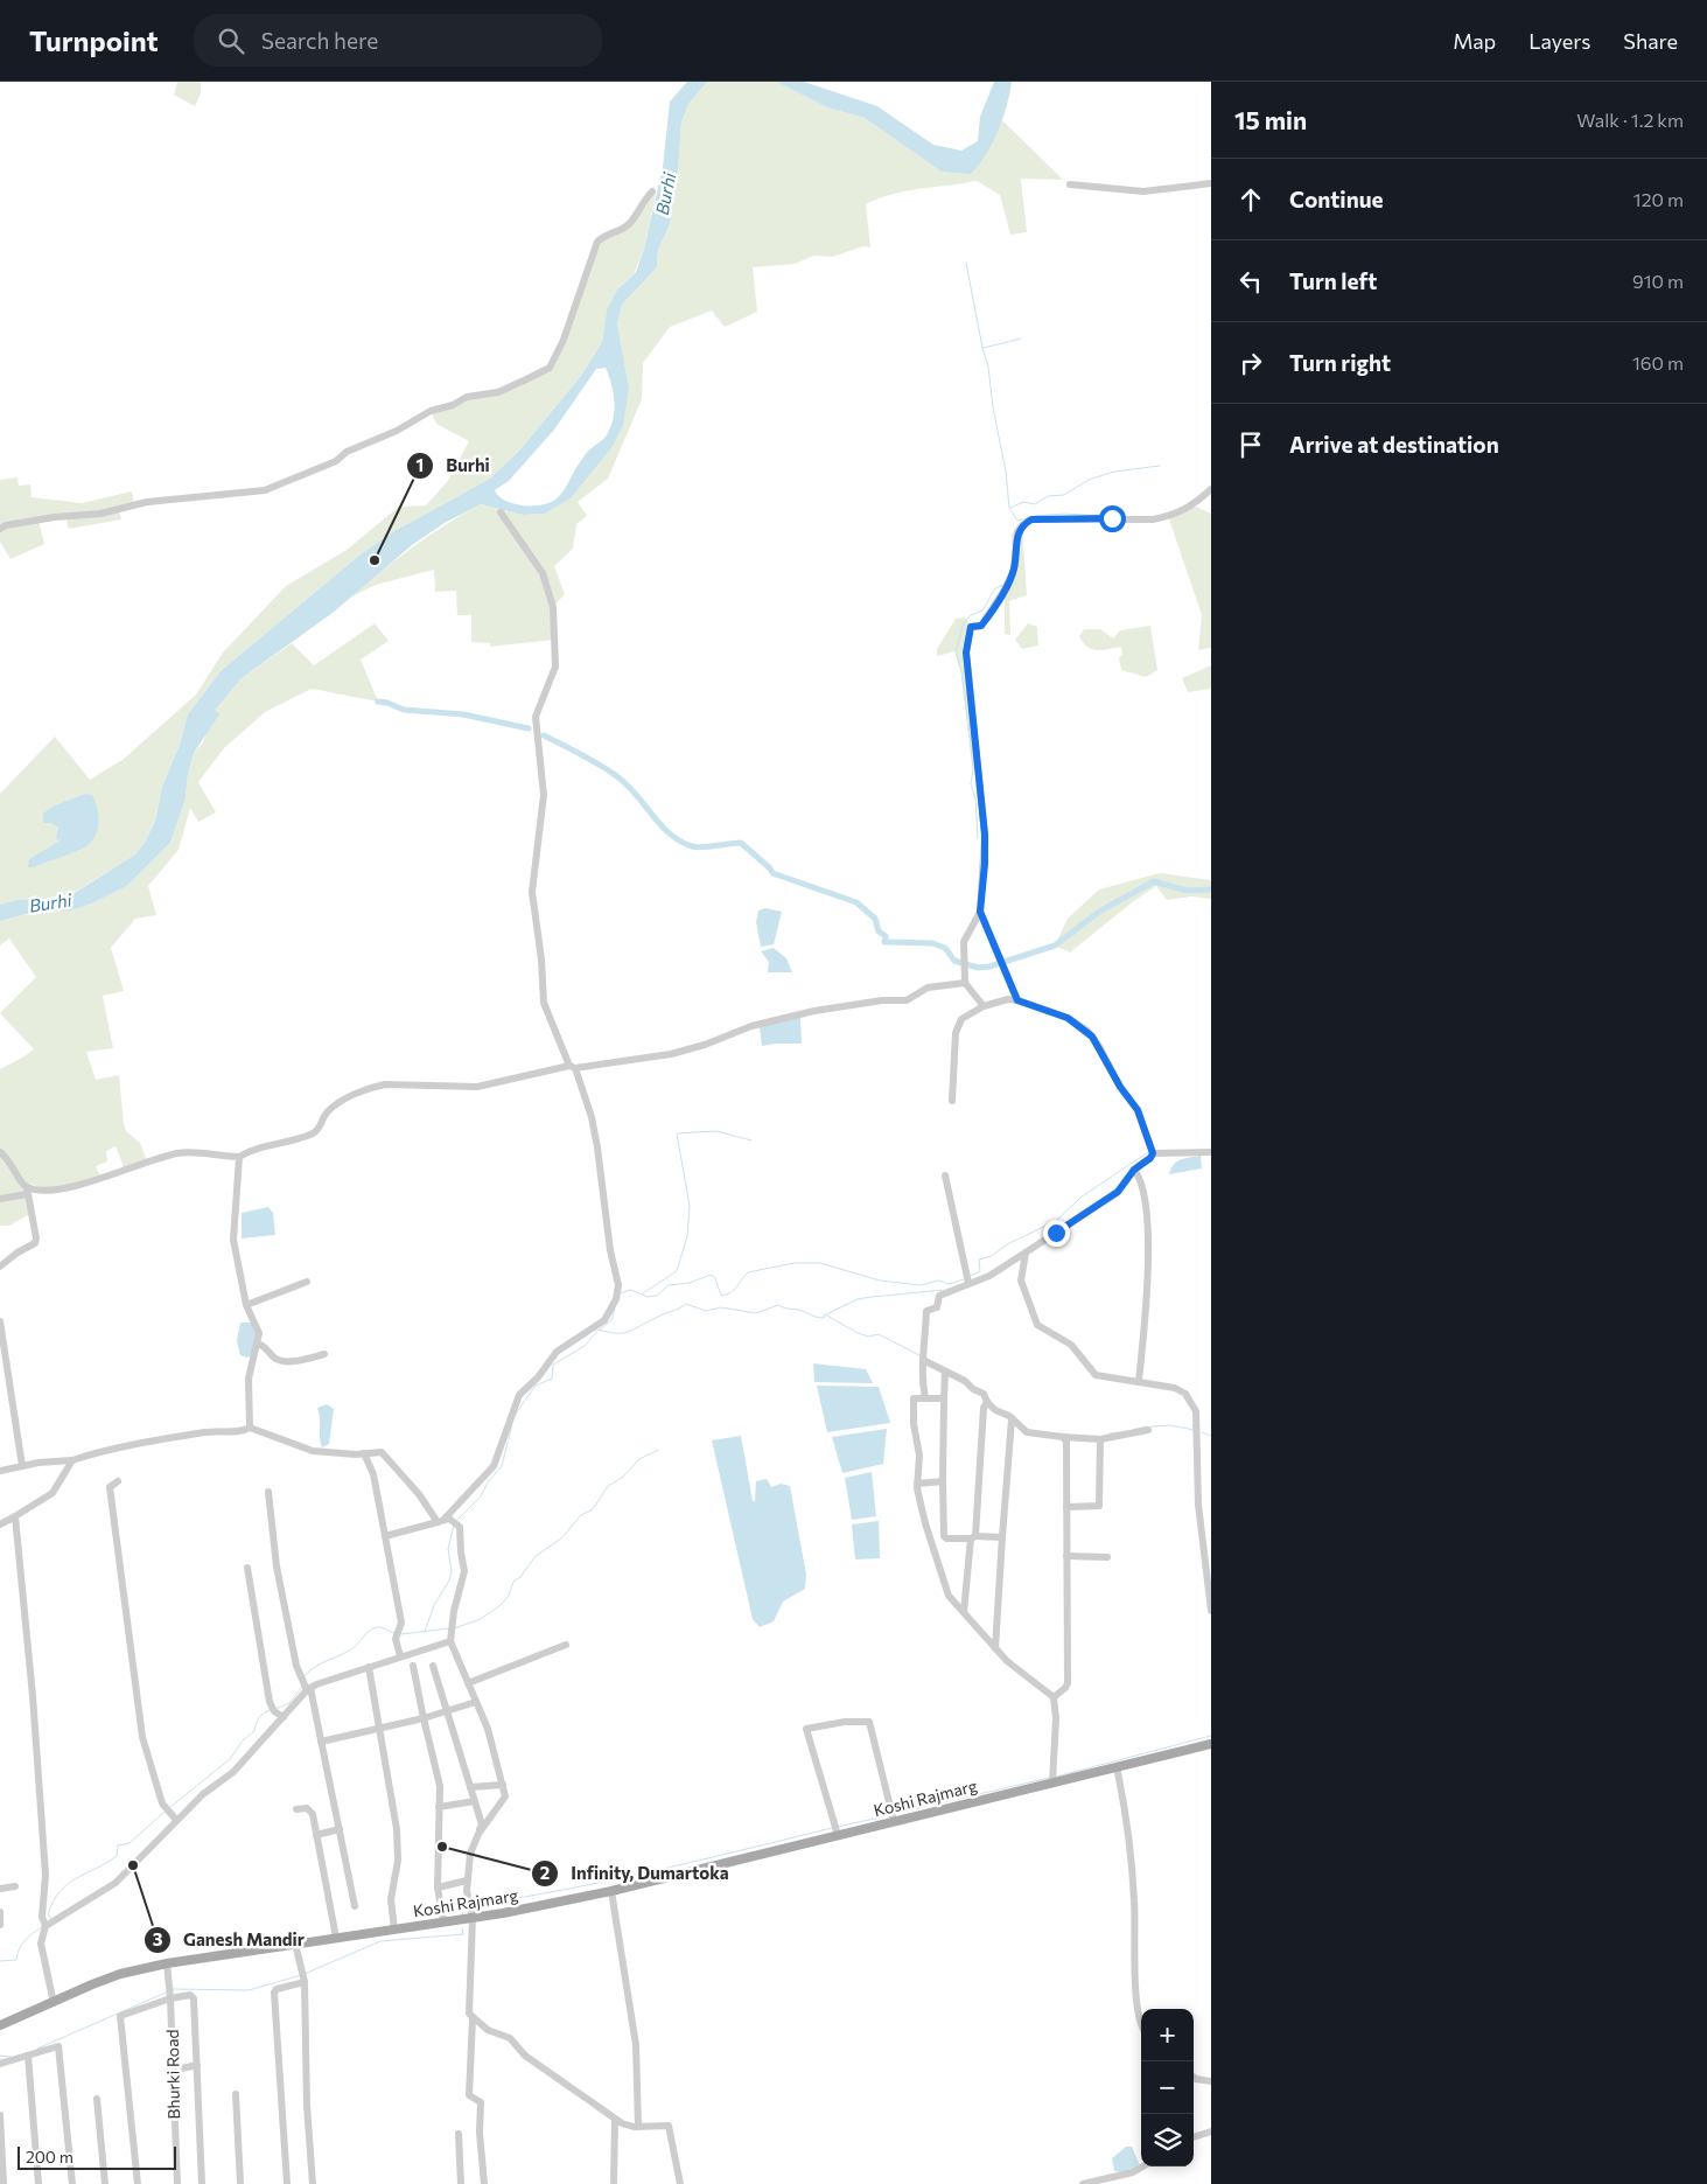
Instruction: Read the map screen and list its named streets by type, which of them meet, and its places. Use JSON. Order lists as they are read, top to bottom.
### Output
{
  "streets": {
    "main road": ["Koshi Rajmarg"],
    "street": ["Bhurki Road"]
  },
  "crossings": [
    ["Koshi Rajmarg", "Bhurki Road"]
  ],
  "water": ["Burhi"],
  "places": ["Burhi", "Infinity, Dumartoka", "Ganesh Mandir"],
  "scale_bar": "200 m",
  "page": {
    "header": "Turnpoint",
    "search": "Search here",
    "nav": ["Map", "Layers", "Share"],
    "heading": ["15 min", "Walk · 1.2 km"],
    "list": [
      ["Continue", "120 m"],
      ["Turn left", "910 m"],
      ["Turn right", "160 m"],
      "Arrive at destination"
    ],
    "map_buttons": ["+", "−"],
    "scale": "200 m"
  }
}
